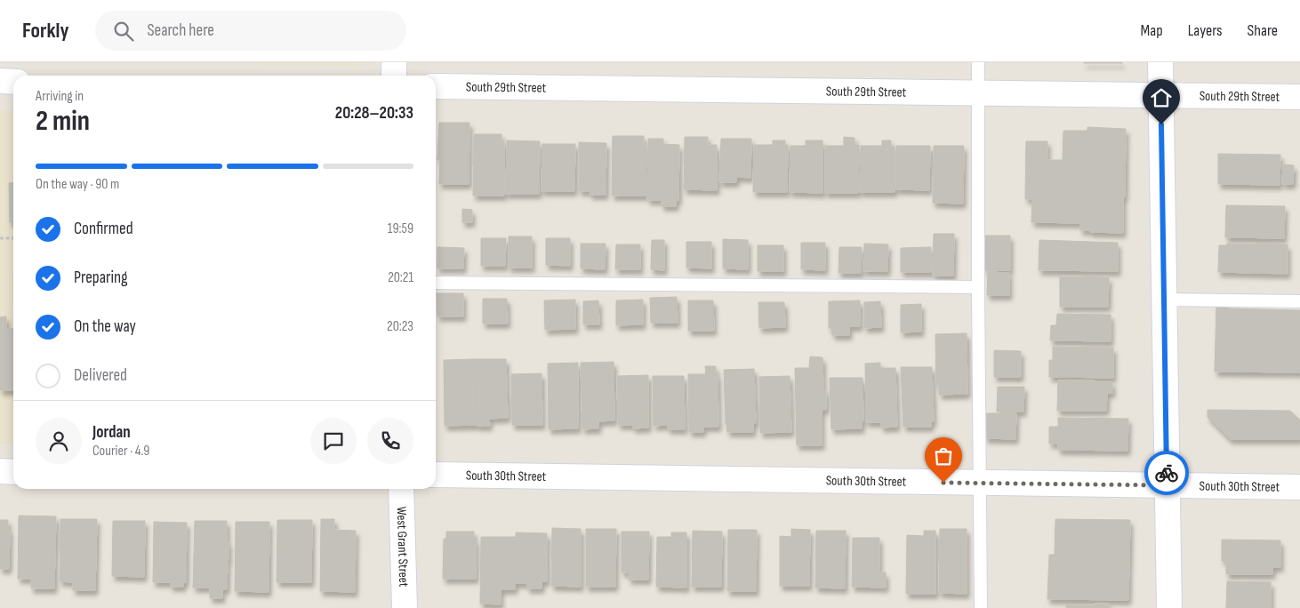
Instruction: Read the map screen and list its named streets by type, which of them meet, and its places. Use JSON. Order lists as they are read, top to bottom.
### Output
{
  "streets": {
    "street": ["South 29th Street", "South 30th Street", "West Grant Street"]
  },
  "page": {
    "header": "Forkly",
    "search": "Search here",
    "nav": ["Map", "Layers", "Share"],
    "heading": ["2 min", "Arriving in", "20:28–20:33"],
    "panel": ["Jordan", "Courier · 4.9"],
    "bar": "On the way · 90 m",
    "list": [
      ["Confirmed", "19:59"],
      ["Preparing", "20:21"],
      ["On the way", "20:23"],
      "Delivered"
    ]
  }
}
